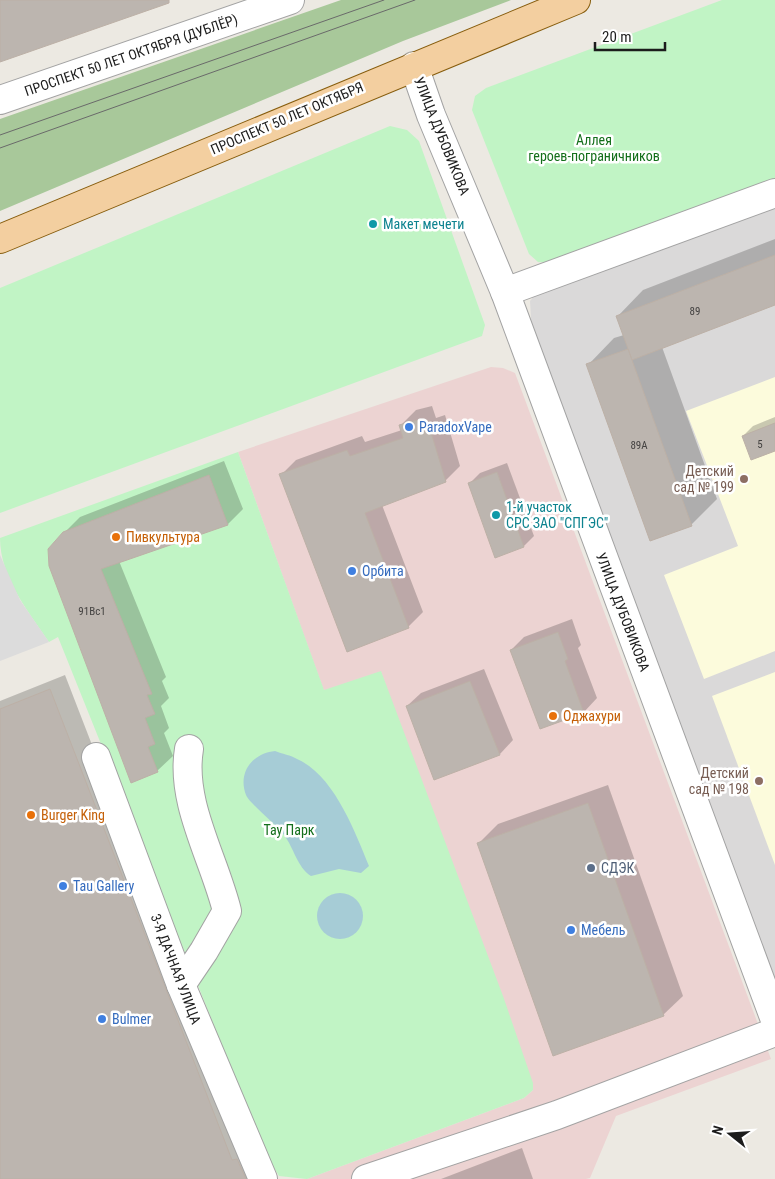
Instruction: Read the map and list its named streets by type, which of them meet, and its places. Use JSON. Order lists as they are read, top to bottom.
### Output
{
  "streets": {
    "main road": ["ПРОСПЕКТ 50 ЛЕТ ОКТЯБРЯ"],
    "street": ["ПРОСПЕКТ 50 ЛЕТ ОКТЯБРЯ (ДУБЛЁР)", "УЛИЦА ДУБОВИКОВА", "3-Я ДАЧНАЯ УЛИЦА"]
  },
  "crossings": [
    ["ПРОСПЕКТ 50 ЛЕТ ОКТЯБРЯ", "УЛИЦА ДУБОВИКОВА"]
  ],
  "parks": ["Аллея героев-пограничников", "Тау Парк"],
  "places": [
    "Макет мечети",
    "ParadoxVape",
    "Детский сад № 199",
    "1-й участок СРС ЗАО \"СПГЭС\"",
    "Пивкультура",
    "Орбита",
    "Оджахури",
    "Детский сад № 198",
    "Burger King",
    "СДЭК",
    "Tau Gallery",
    "Мебель",
    "Bulmer"
  ],
  "house_numbers": [
    "89",
    "5",
    "89А",
    "91Вс1"
  ],
  "scale_bar": "20 m",
  "north": "left"
}
